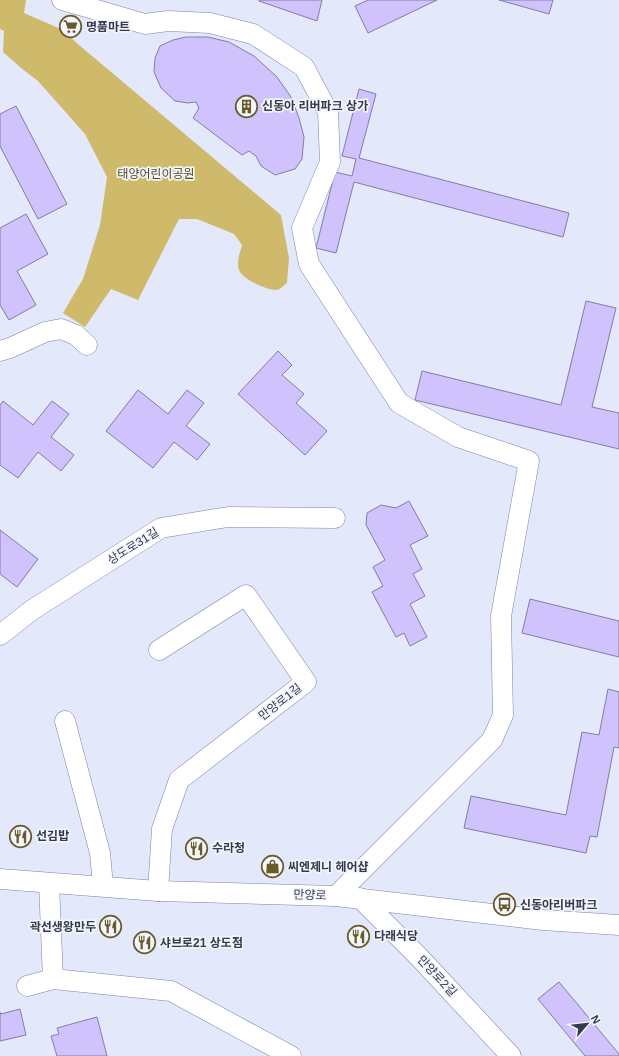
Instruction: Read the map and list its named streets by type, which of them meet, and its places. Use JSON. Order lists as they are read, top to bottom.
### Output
{
  "streets": {
    "street": [
      "상도로31길",
      "만양로1길",
      "만양로",
      "만양로2길"
    ]
  },
  "crossings": [
    ["만양로1길", "만양로"],
    ["만양로", "만양로2길"]
  ],
  "parks": ["태양어린이공원"],
  "places": {
    "supermarket": ["명품마트"],
    "building": ["신동아 리버파크 상가"],
    "restaurant": [
      "선김밥",
      "수라청",
      "곽선생왕만두",
      "다래식당",
      "샤브로21 상도점"
    ],
    "shop": ["씨엔제니 헤어샵"],
    "bus stop": ["신동아리버파크"]
  },
  "north": "top right"
}
